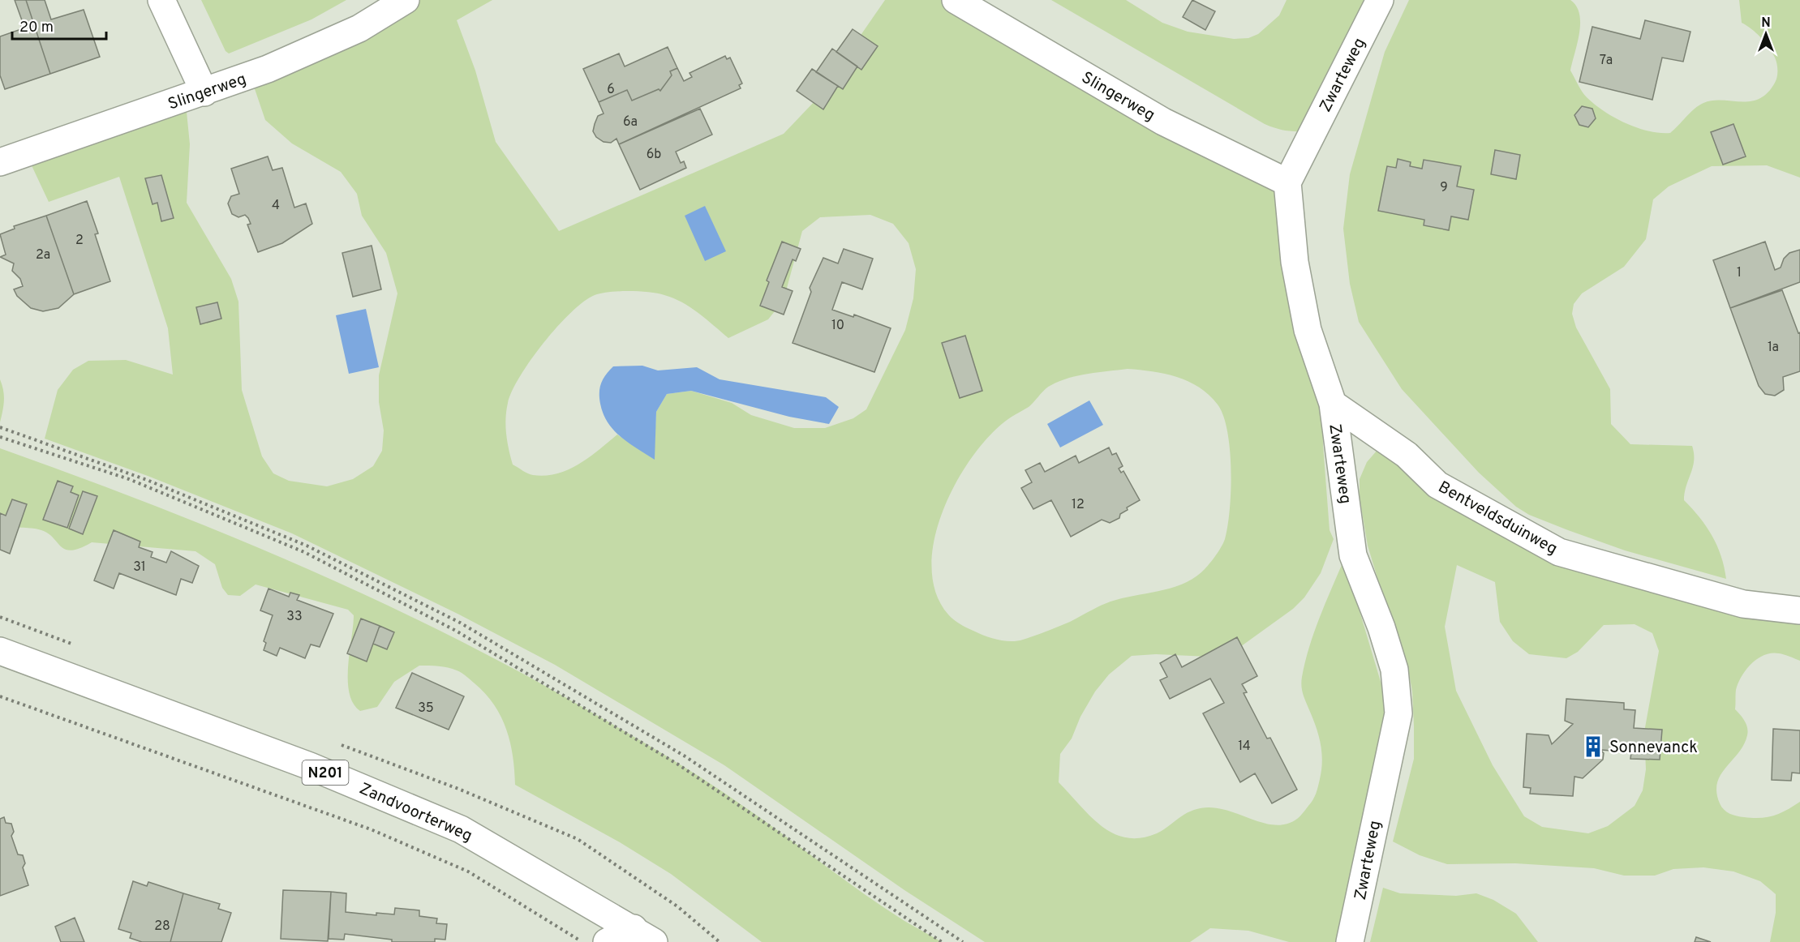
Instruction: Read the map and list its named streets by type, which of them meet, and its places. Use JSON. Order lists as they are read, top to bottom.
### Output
{
  "streets": {
    "street": [
      "Zwarteweg",
      "Slingerweg",
      "Bentveldsduinweg",
      "N201",
      "Zandvoorterweg"
    ]
  },
  "crossings": [
    ["Zwarteweg", "Slingerweg"],
    ["Zwarteweg", "Bentveldsduinweg"]
  ],
  "places": {
    "building": ["Sonnevanck"]
  },
  "house_numbers": [
    "7a",
    "6",
    "6a",
    "6b",
    "9",
    "4",
    "2",
    "2a",
    "1",
    "10",
    "1a",
    "12",
    "31",
    "33",
    "35",
    "14",
    "28"
  ],
  "scale_bar": "20 m",
  "north": "top"
}
